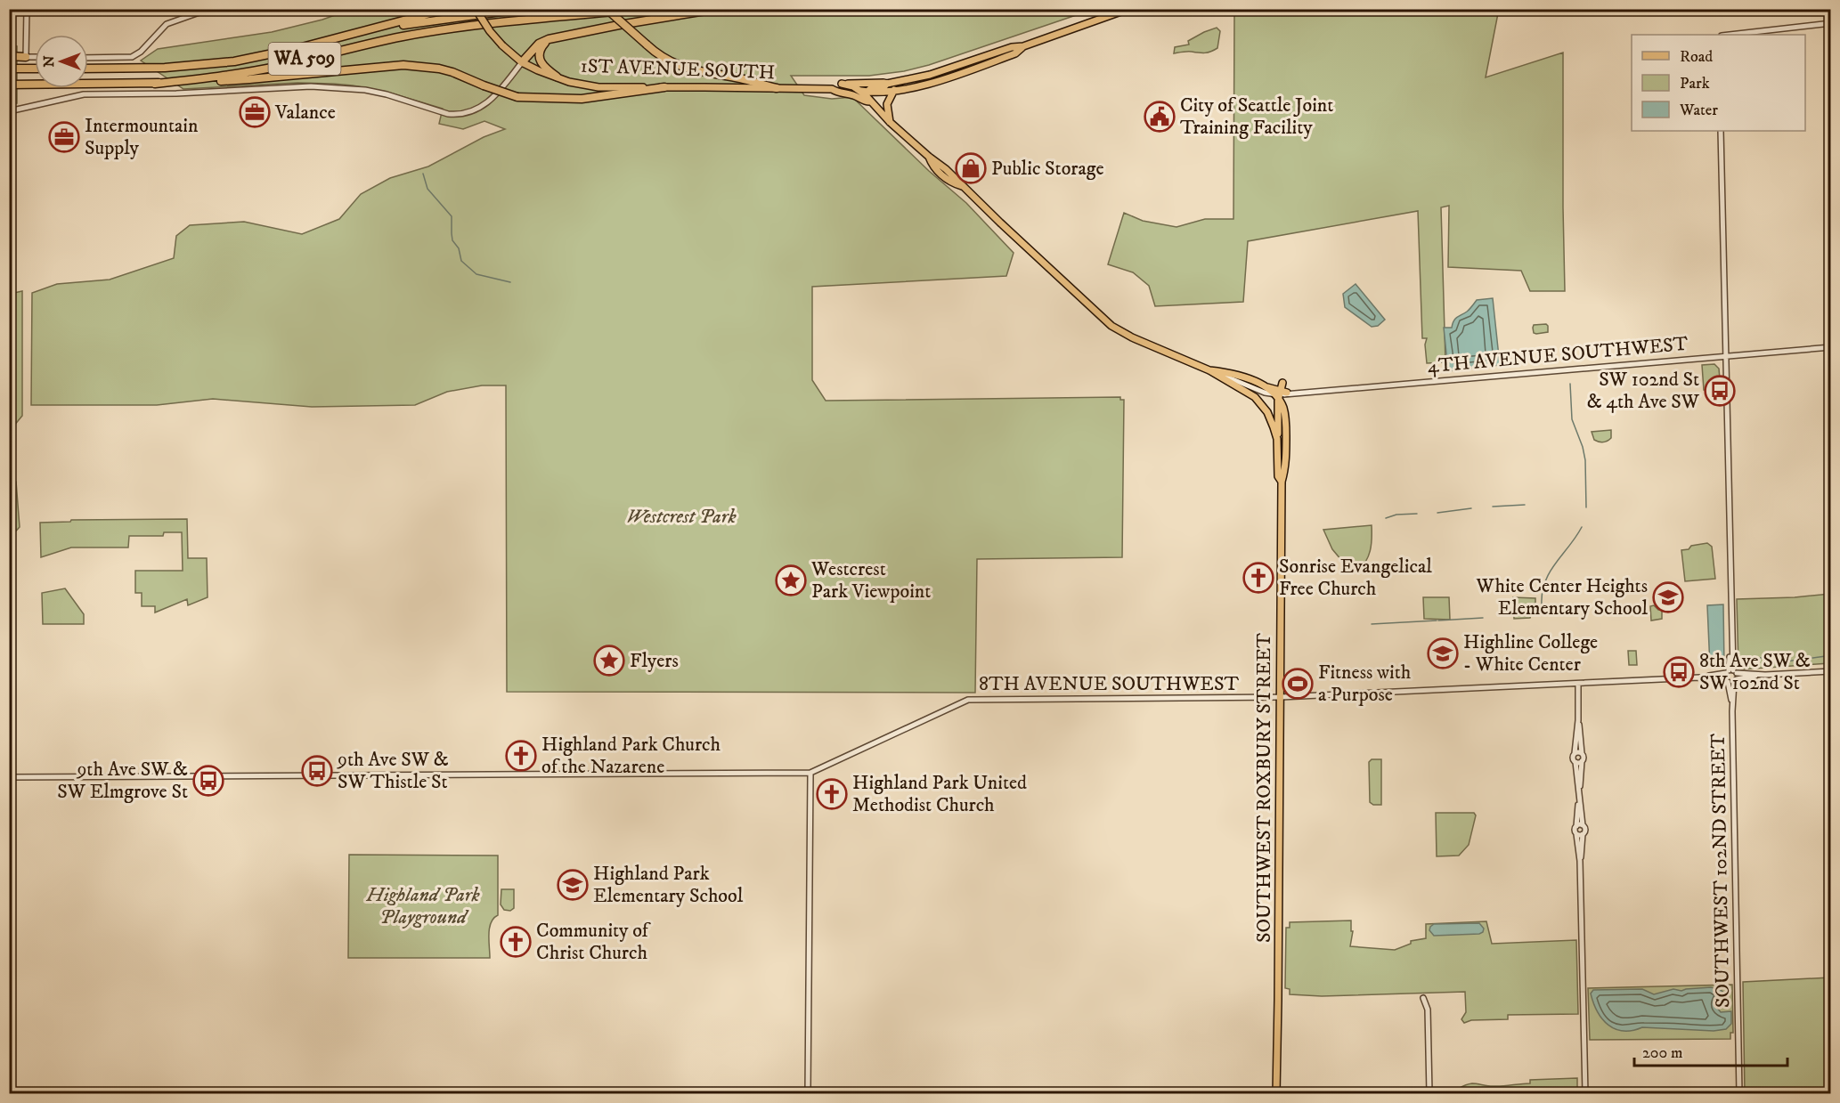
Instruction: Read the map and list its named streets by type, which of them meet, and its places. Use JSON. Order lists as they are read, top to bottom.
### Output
{
  "streets": {
    "highway": ["WA 509"],
    "main road": ["1ST AVENUE SOUTH", "SOUTHWEST ROXBURY STREET"],
    "street": ["4TH AVENUE SOUTHWEST", "8TH AVENUE SOUTHWEST", "SOUTHWEST 102ND STREET"]
  },
  "crossings": [
    ["4TH AVENUE SOUTHWEST", "SOUTHWEST ROXBURY STREET"],
    ["8TH AVENUE SOUTHWEST", "SOUTHWEST ROXBURY STREET"],
    ["8TH AVENUE SOUTHWEST", "SOUTHWEST 102ND STREET"]
  ],
  "parks": ["Westcrest Park", "Highland Park Playground"],
  "places": {
    "office": ["Valance", "Intermountain Supply"],
    "public building": ["City of Seattle Joint Training Facility"],
    "shop": ["Public Storage"],
    "bus stop": [
      "SW 102nd St & 4th Ave SW",
      "8th Ave SW & SW 102nd St",
      "9th Ave SW & SW Thistle St",
      "9th Ave SW & SW Elmgrove St"
    ],
    "church": [
      "Sonrise Evangelical Free Church",
      "Highland Park Church of the Nazarene",
      "Highland Park United Methodist Church",
      "Community of Christ Church"
    ],
    "place": ["Westcrest Park Viewpoint", "Flyers"],
    "school or university": ["White Center Heights Elementary School", "Highline College - White Center", "Highland Park Elementary School"],
    "sports": ["Fitness with a Purpose"]
  },
  "legend": ["Road", "Park", "Water"],
  "scale_bar": "200 m",
  "north": "left"
}
